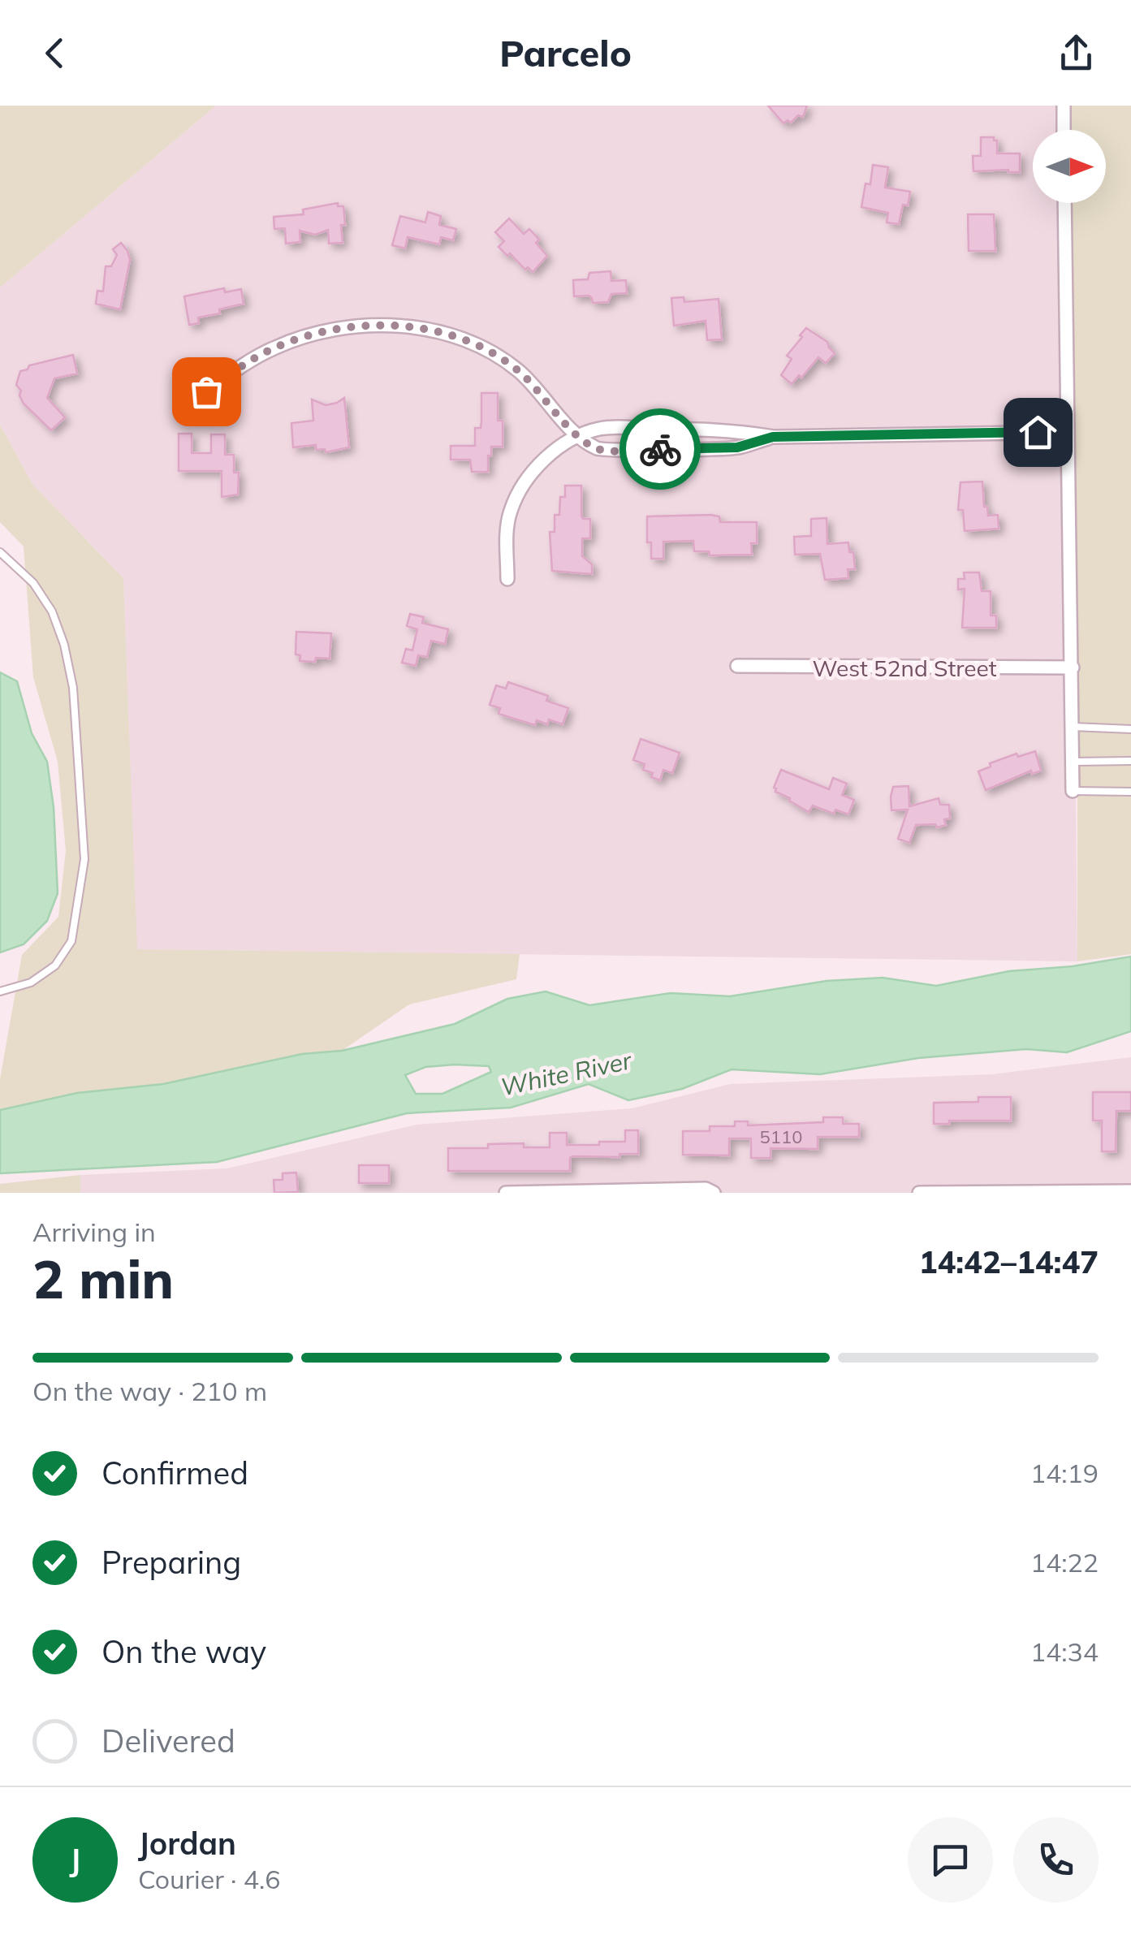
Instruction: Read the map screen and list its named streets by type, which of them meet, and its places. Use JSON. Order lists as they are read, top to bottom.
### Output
{
  "streets": {
    "street": ["West 52nd Street"]
  },
  "water": ["White River"],
  "house_numbers": ["5110"],
  "north": "right",
  "page": {
    "header": "Parcelo",
    "heading": ["2 min", "Arriving in", "14:42–14:47"],
    "panel": ["Jordan", "Courier · 4.6"],
    "bar": "On the way · 210 m",
    "list": [
      ["Confirmed", "14:19"],
      ["Preparing", "14:22"],
      ["On the way", "14:34"],
      "Delivered"
    ],
    "round": "J"
  }
}
